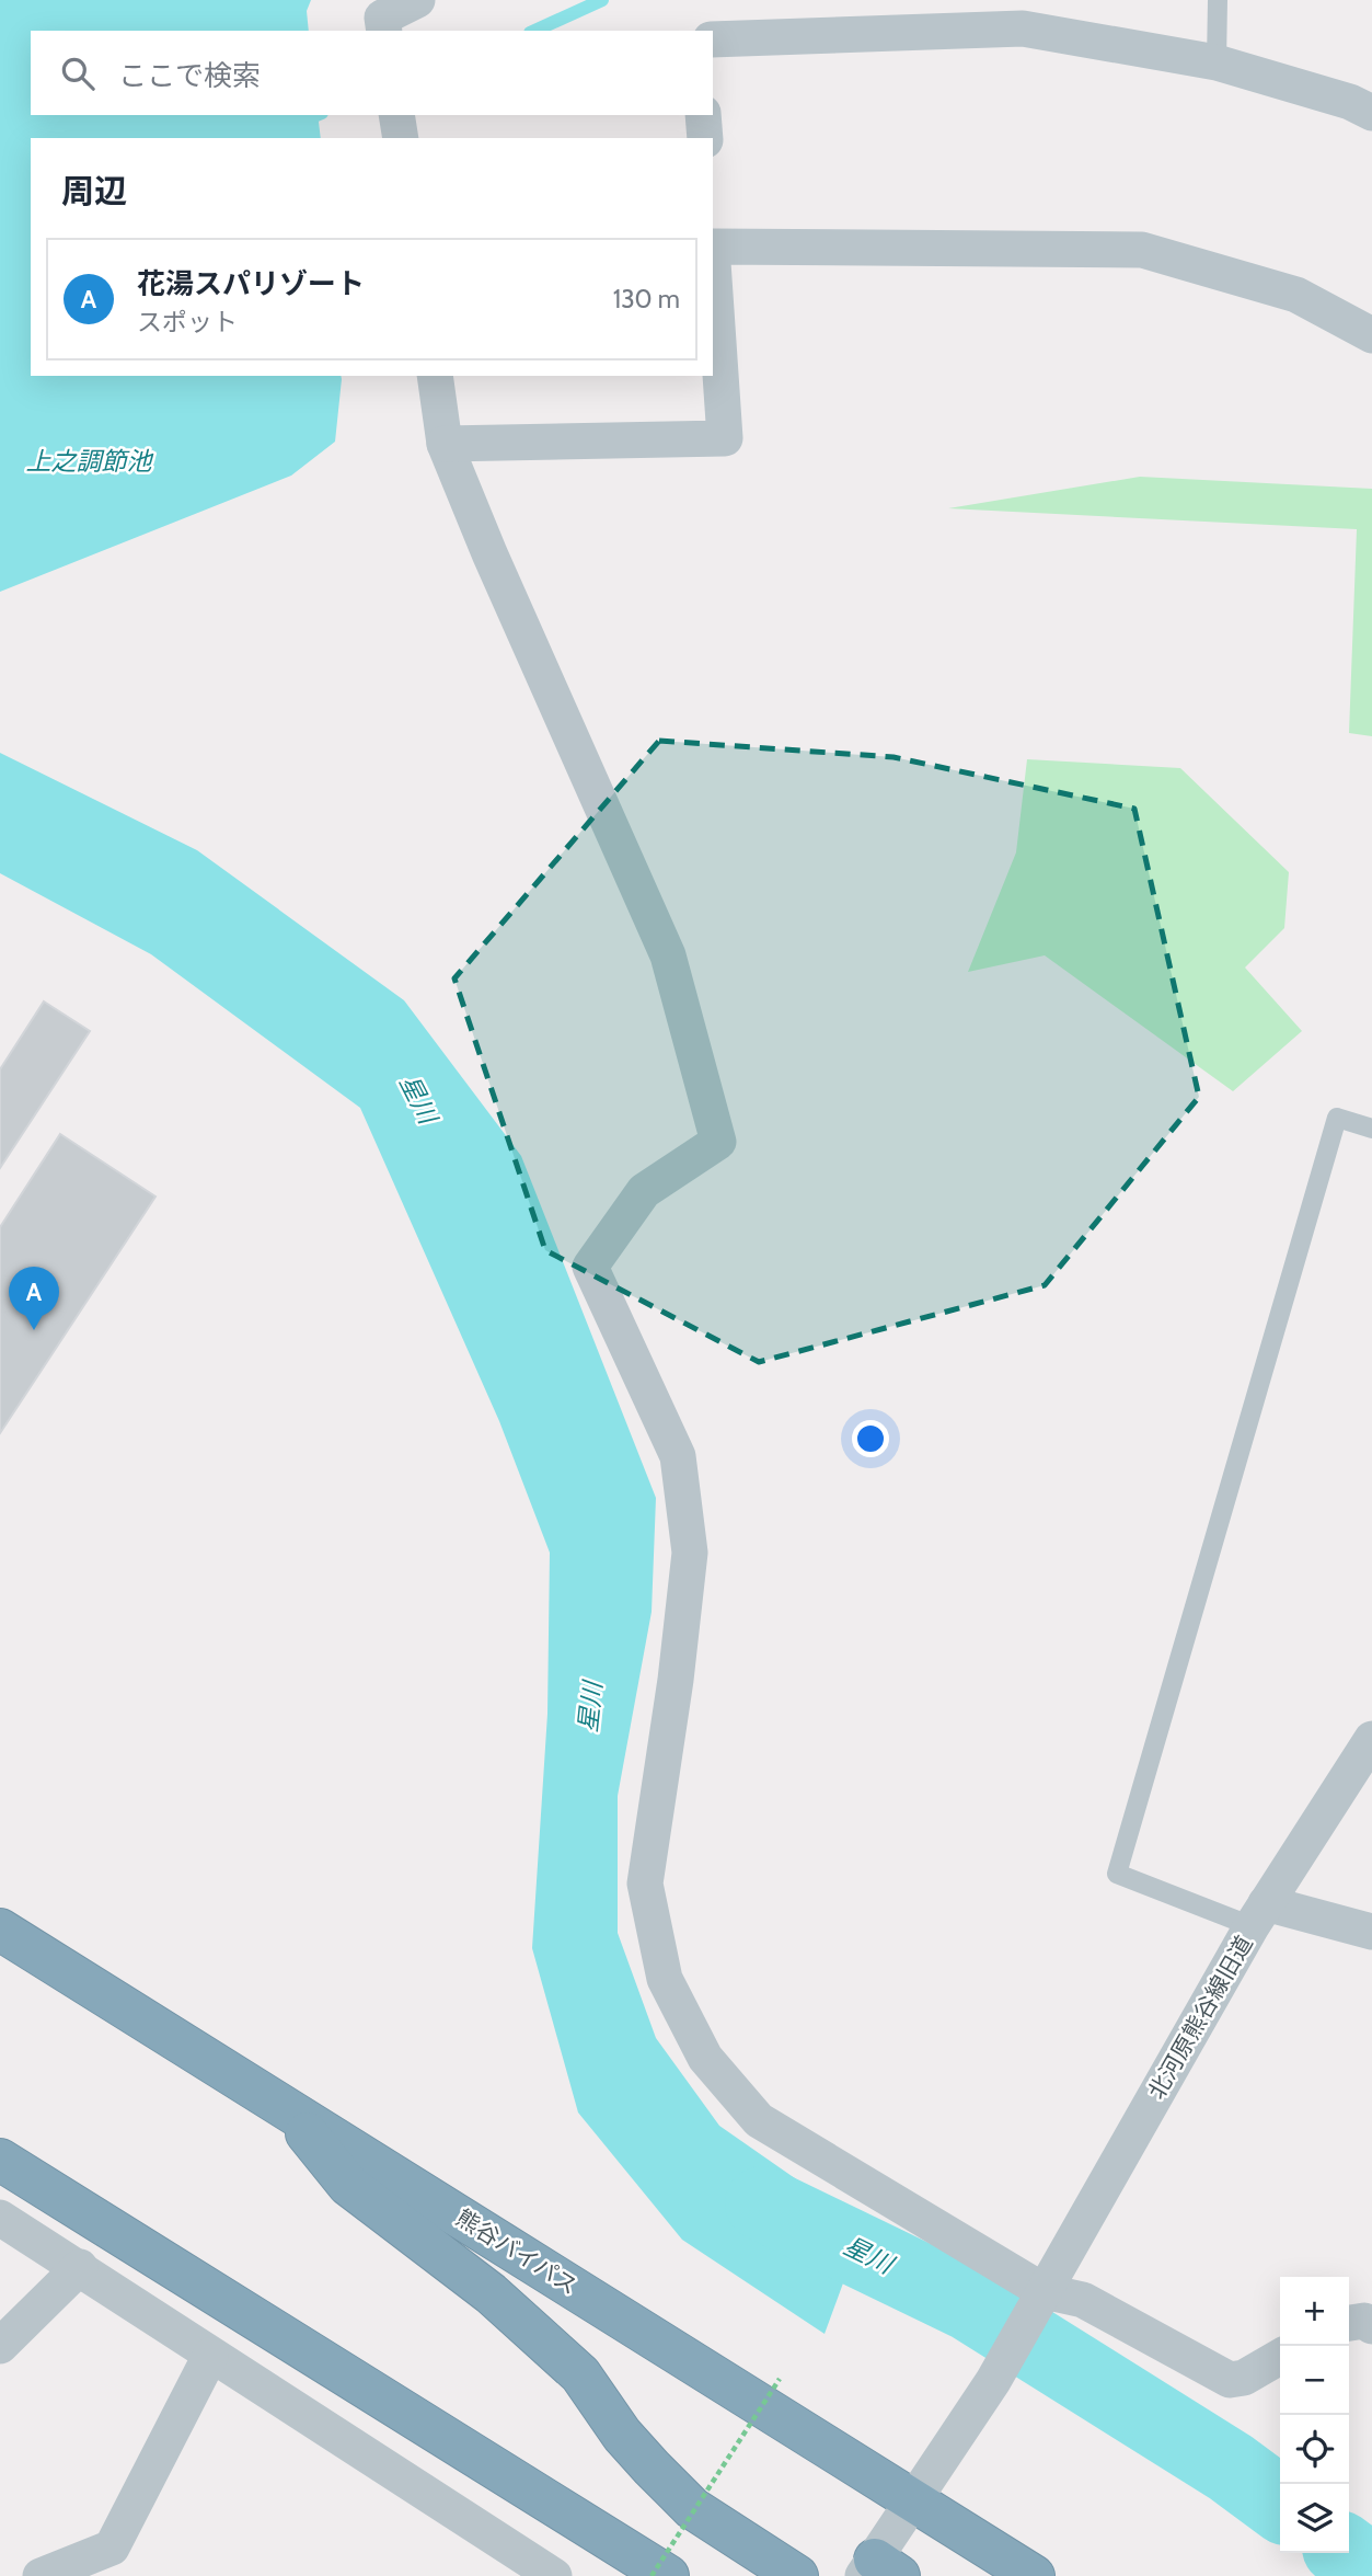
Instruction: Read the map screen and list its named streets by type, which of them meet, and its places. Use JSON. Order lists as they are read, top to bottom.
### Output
{
  "streets": {
    "highway": ["熊谷バイパス"],
    "street": ["北河原熊谷線旧道"]
  },
  "crossings": [
    ["北河原熊谷線旧道", "熊谷バイパス"]
  ],
  "water": ["上之調節池", "星川"],
  "page": {
    "search": "ここで検索",
    "heading": "周辺",
    "list": [
      {
        "mark": "A",
        "name": "花湯スパリゾート",
        "note": "スポット",
        "value": "130 m"
      }
    ],
    "pins": "A",
    "map_buttons": ["+", "−"]
  }
}
